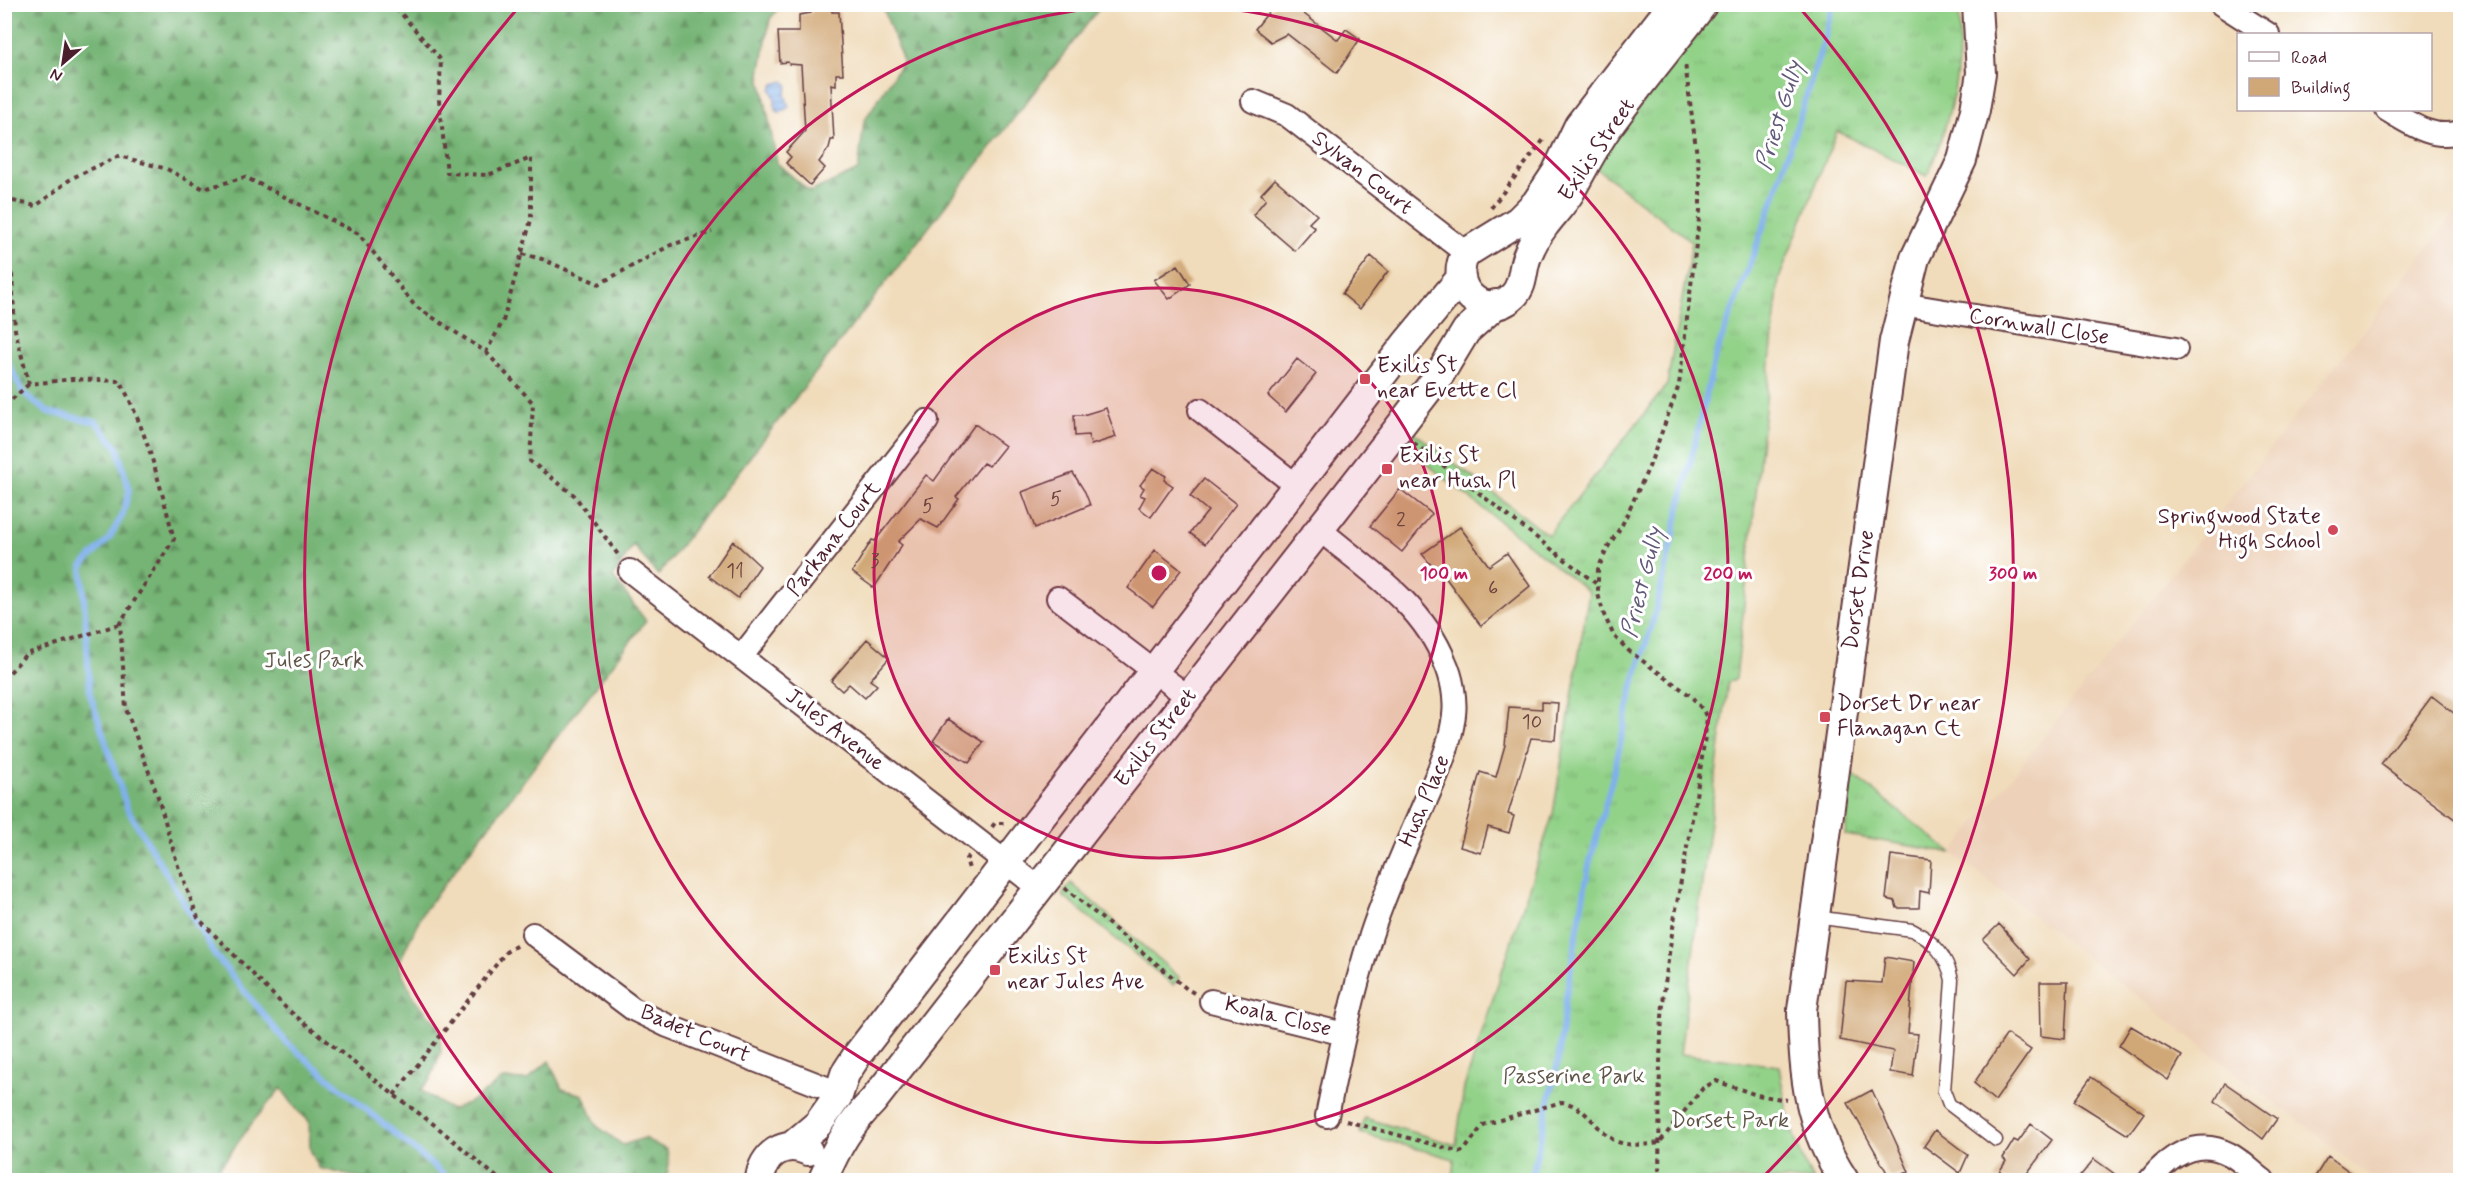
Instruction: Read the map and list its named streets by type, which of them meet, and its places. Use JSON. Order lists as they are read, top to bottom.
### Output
{
  "streets": {
    "street": [
      "Exilis Street",
      "Sylvan Court",
      "Cornwall Close",
      "Parkana Court",
      "Dorset Drive",
      "Jules Avenue",
      "Hush Place",
      "Koala Close",
      "Badet Court"
    ]
  },
  "crossings": [
    ["Exilis Street", "Sylvan Court"],
    ["Exilis Street", "Jules Avenue"],
    ["Exilis Street", "Hush Place"],
    ["Exilis Street", "Badet Court"],
    ["Cornwall Close", "Dorset Drive"],
    ["Parkana Court", "Jules Avenue"],
    ["Hush Place", "Koala Close"]
  ],
  "water": ["Priest Gully"],
  "parks": ["Jules Park", "Passerine Park", "Dorset Park"],
  "places": {
    "transit": [
      "Exilis St near Evette Cl",
      "Exilis St near Hush Pl",
      "Dorset Dr near Flanagan Ct",
      "Exilis St near Jules Ave"
    ],
    "other": ["Springwood State High School"]
  },
  "house_numbers": [
    "5",
    "5",
    "2",
    "3",
    "11",
    "6",
    "10"
  ],
  "legend": ["Road", "Building"],
  "north": "bottom left",
  "rings": ["100 m", "200 m", "300 m"]
}
